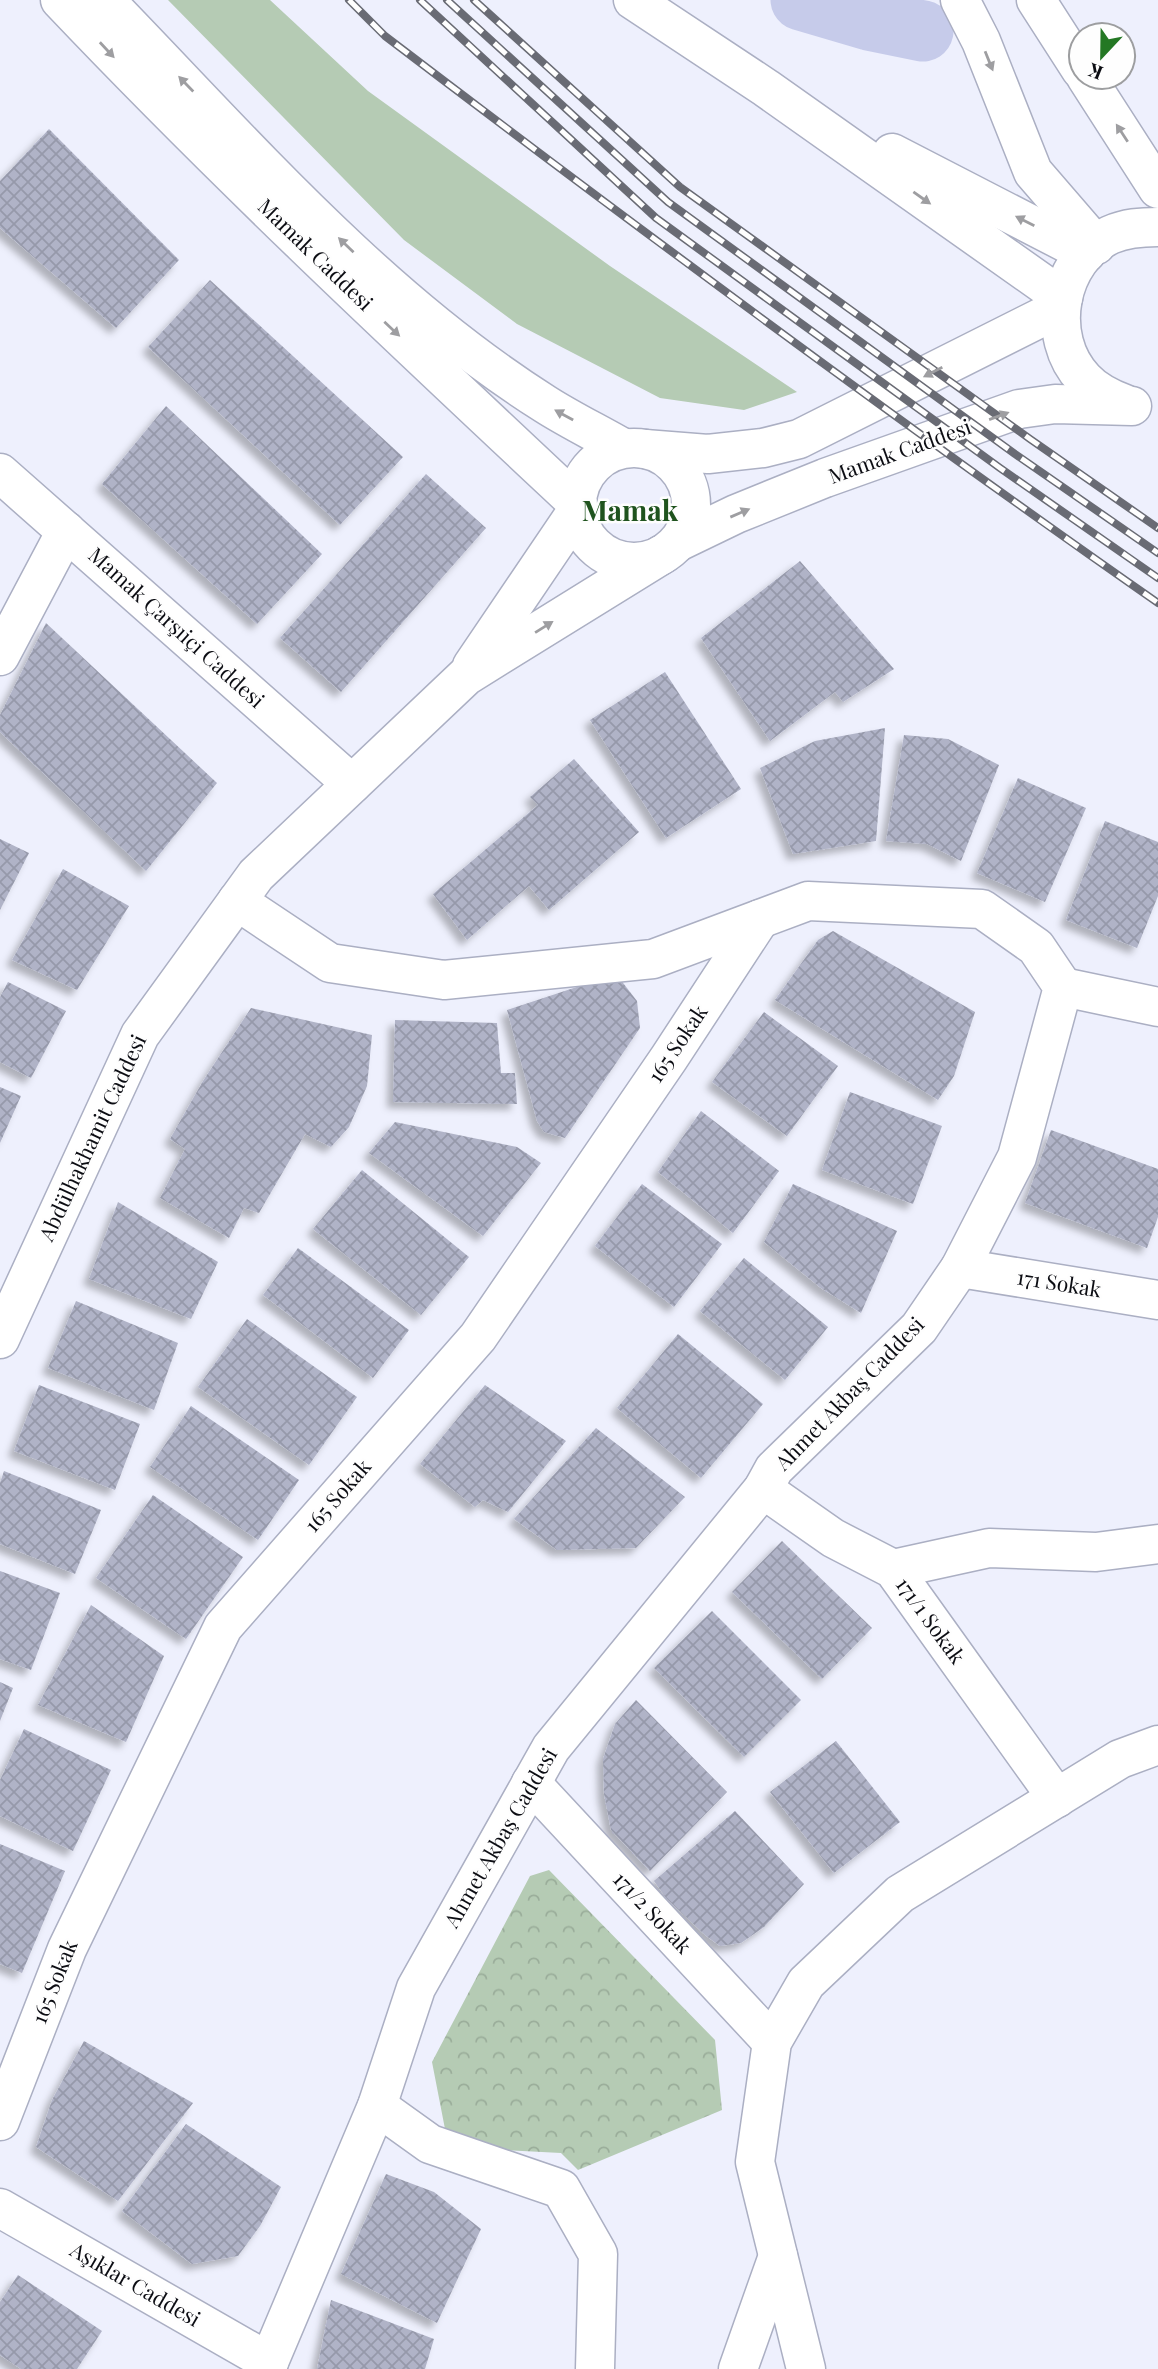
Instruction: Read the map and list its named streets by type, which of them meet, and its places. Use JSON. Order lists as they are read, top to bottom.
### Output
{
  "streets": {
    "street": [
      "Mamak Caddesi",
      "Mamak Çarşıiçi Caddesi",
      "165 Sokak",
      "Abdülhakhamit Caddesi",
      "171 Sokak",
      "Ahmet Akbaş Caddesi",
      "171/1 Sokak",
      "171/2 Sokak",
      "Aşıklar Caddesi"
    ]
  },
  "crossings": [
    ["Mamak Çarşıiçi Caddesi", "Abdülhakhamit Caddesi"],
    ["171 Sokak", "Ahmet Akbaş Caddesi"],
    ["Ahmet Akbaş Caddesi", "171/1 Sokak"],
    ["Ahmet Akbaş Caddesi", "171/2 Sokak"],
    ["Ahmet Akbaş Caddesi", "Aşıklar Caddesi"]
  ],
  "districts": ["Mamak"],
  "north": "bottom"
}
